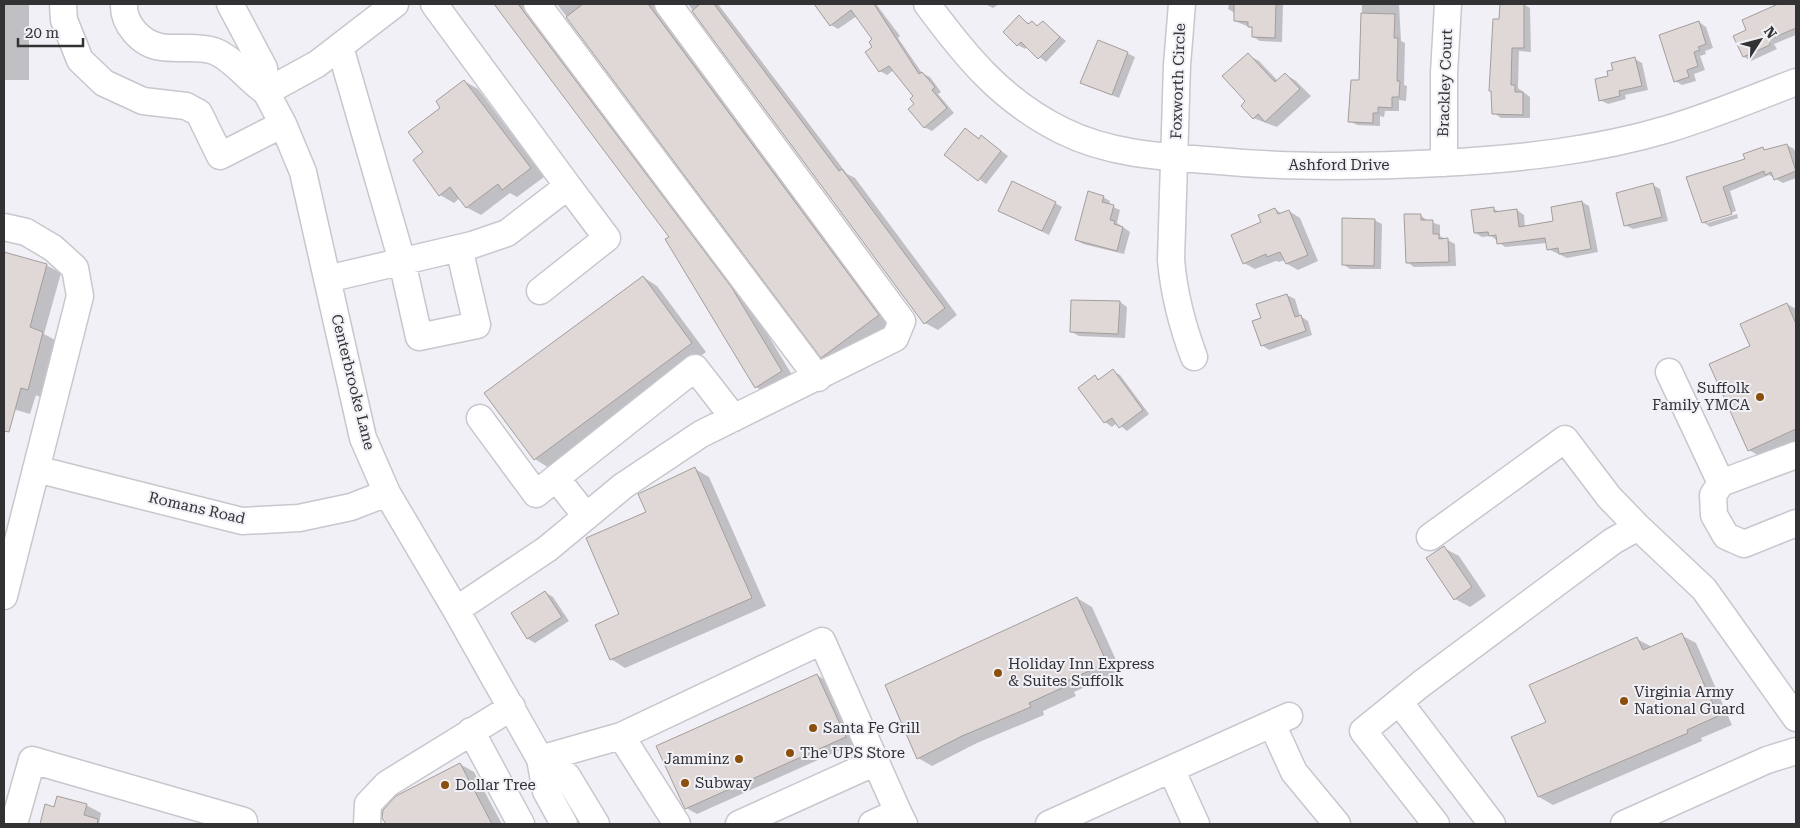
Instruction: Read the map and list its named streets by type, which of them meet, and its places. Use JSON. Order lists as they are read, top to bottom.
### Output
{
  "streets": {
    "street": [
      "Foxworth Circle",
      "Brackley Court",
      "Ashford Drive",
      "Centerbrooke Lane",
      "Romans Road"
    ]
  },
  "crossings": [
    ["Foxworth Circle", "Ashford Drive"],
    ["Brackley Court", "Ashford Drive"],
    ["Centerbrooke Lane", "Romans Road"]
  ],
  "places": [
    "Suffolk Family YMCA",
    "Holiday Inn Express & Suites Suffolk",
    "Virginia Army National Guard",
    "Santa Fe Grill",
    "The UPS Store",
    "Jamminz",
    "Subway",
    "Dollar Tree"
  ],
  "scale_bar": "20 m",
  "north": "top right"
}
